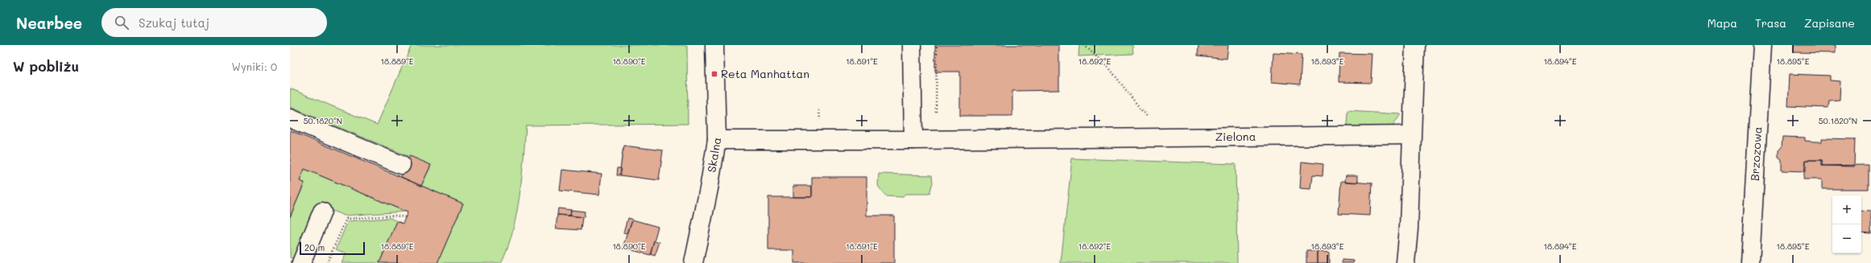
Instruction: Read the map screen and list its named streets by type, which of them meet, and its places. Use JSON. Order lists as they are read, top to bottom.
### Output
{
  "streets": {
    "street": ["Zielona", "Brzozowa", "Skalna"]
  },
  "crossings": [
    ["Zielona", "Skalna"]
  ],
  "places": {
    "transit": ["Reta Manhattan"]
  },
  "scale_bar": "20 m",
  "page": {
    "header": "Nearbee",
    "search": "Szukaj tutaj",
    "nav": ["Mapa", "Trasa", "Zapisane"],
    "heading": ["W pobliżu", "Wyniki: 0"],
    "map_buttons": ["+", "−"],
    "scale": "20 m"
  },
  "coordinates": [
    "18.889°E",
    "18.890°E",
    "18.891°E",
    "18.892°E",
    "18.893°E",
    "18.894°E",
    "18.895°E",
    "50.1820°N"
  ]
}
